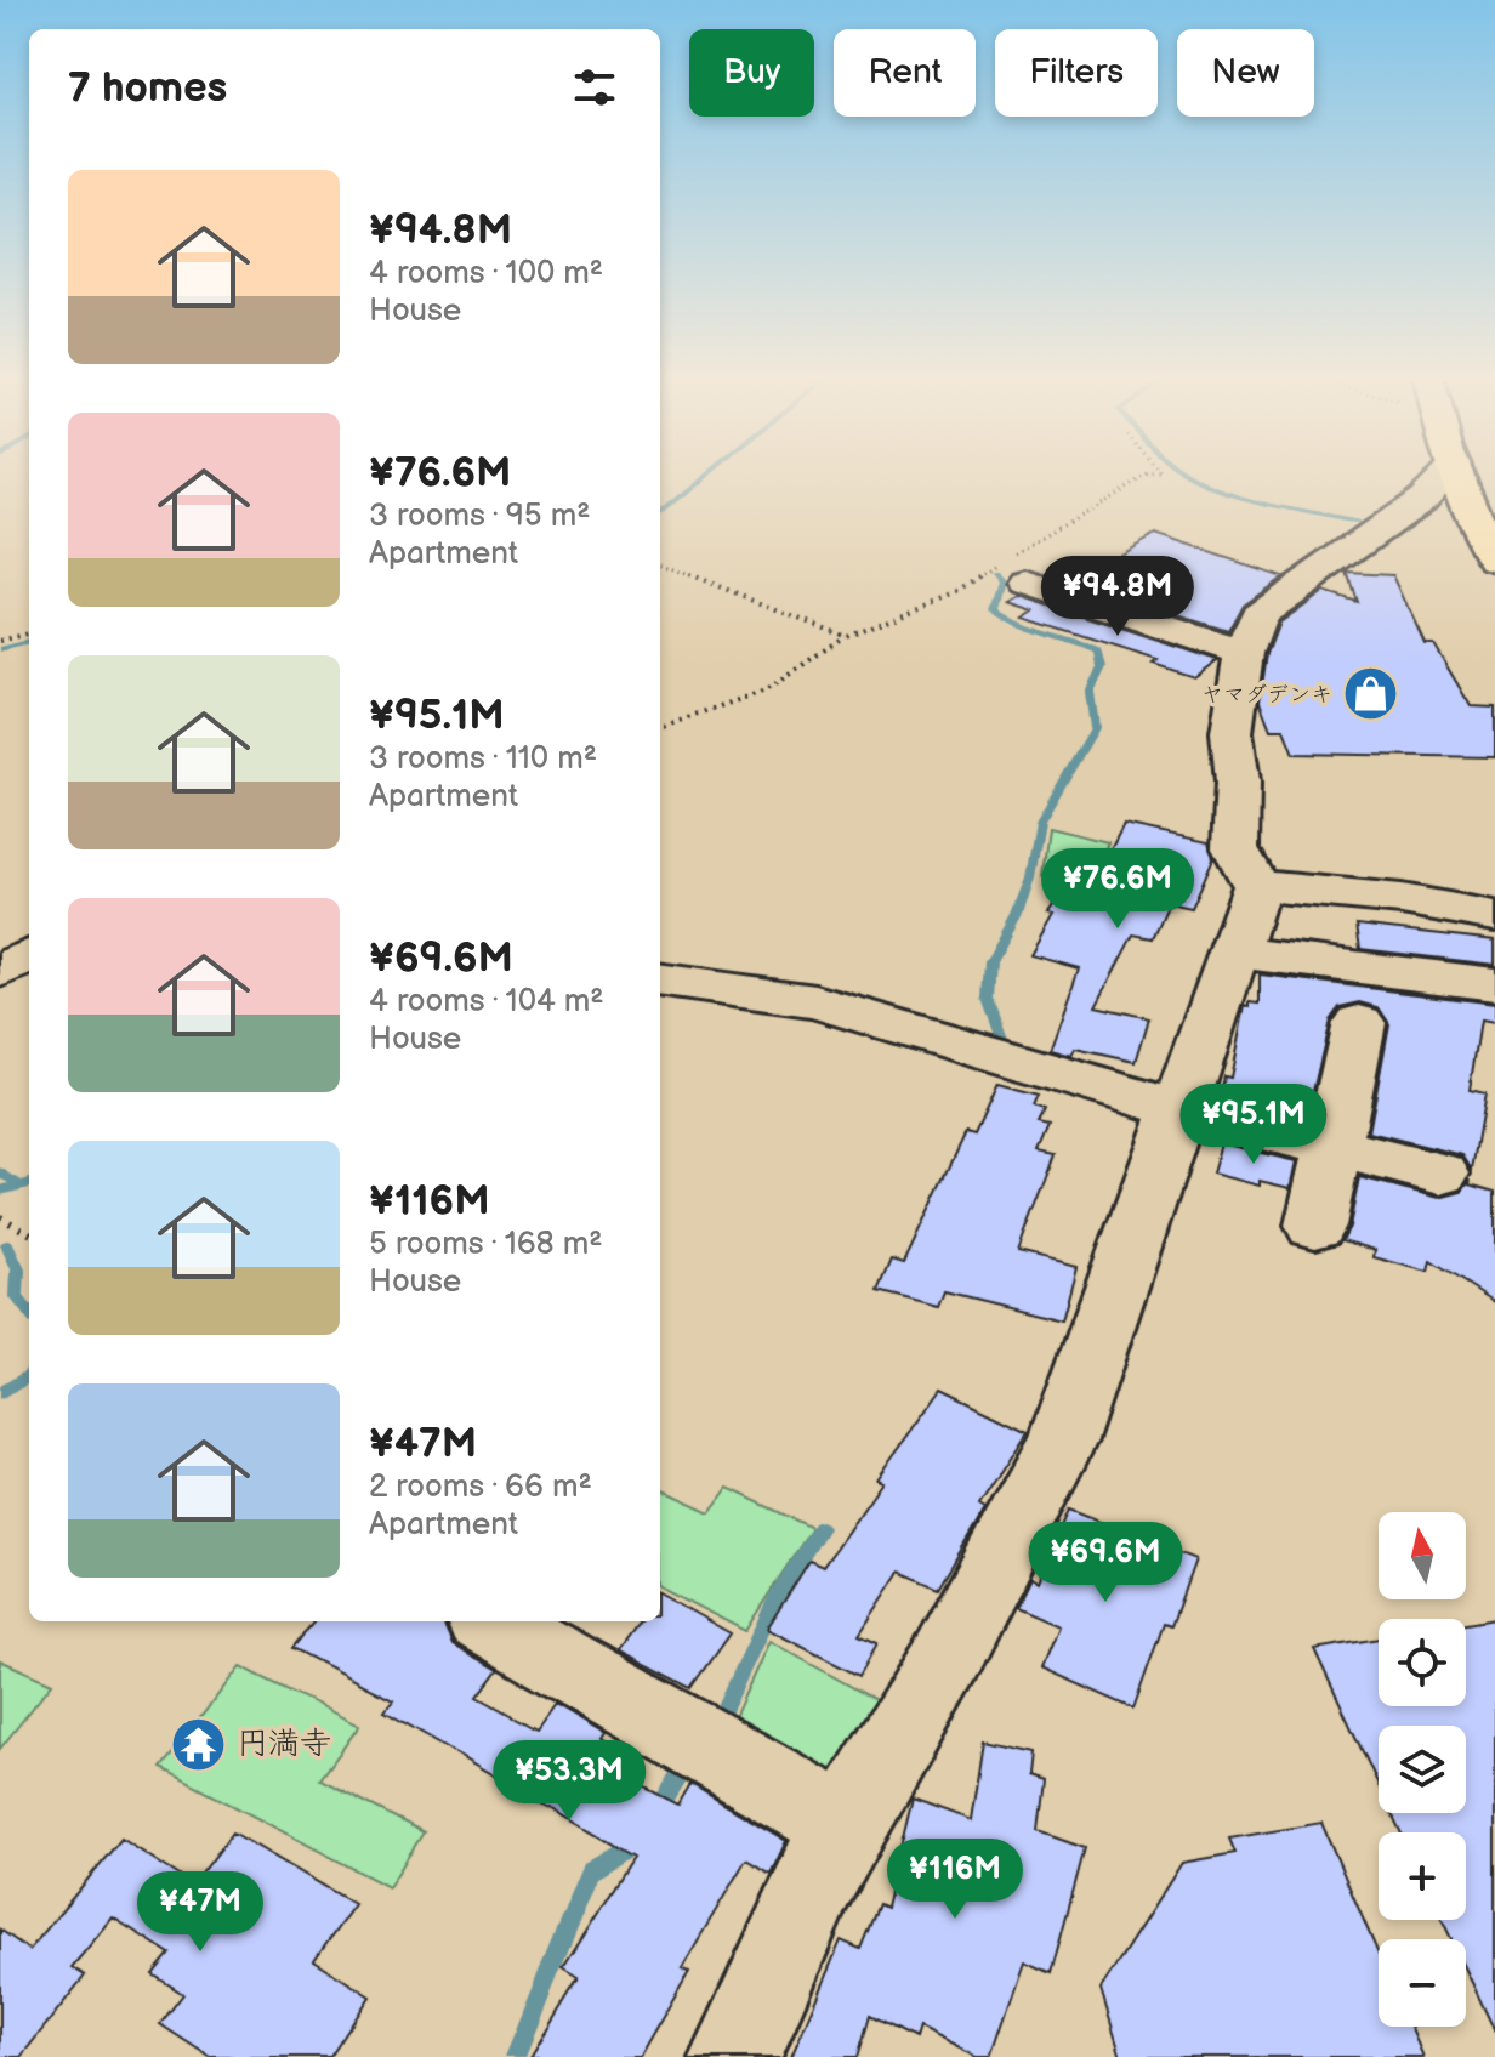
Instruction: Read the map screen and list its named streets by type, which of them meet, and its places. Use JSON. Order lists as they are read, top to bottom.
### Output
{
  "places": {
    "shop": ["ヤマダデンキ"],
    "temple": ["円満寺"]
  },
  "north": "top",
  "page": {
    "chip": [
      "Buy",
      "Rent",
      "Filters",
      "New"
    ],
    "heading": "7 homes",
    "list": [
      {
        "name": "¥94.8M",
        "note": "4 rooms · 100 m² · House"
      },
      {
        "name": "¥76.6M",
        "note": "3 rooms · 95 m² · Apartment"
      },
      {
        "name": "¥95.1M",
        "note": "3 rooms · 110 m² · Apartment"
      },
      {
        "name": "¥69.6M",
        "note": "4 rooms · 104 m² · House"
      },
      {
        "name": "¥116M",
        "note": "5 rooms · 168 m² · House"
      },
      {
        "name": "¥47M",
        "note": "2 rooms · 66 m² · Apartment"
      }
    ],
    "price": [
      "¥94.8M",
      "¥76.6M",
      "¥95.1M",
      "¥69.6M",
      "¥53.3M",
      "¥116M",
      "¥47M"
    ],
    "map_buttons": ["+", "−"]
  }
}
